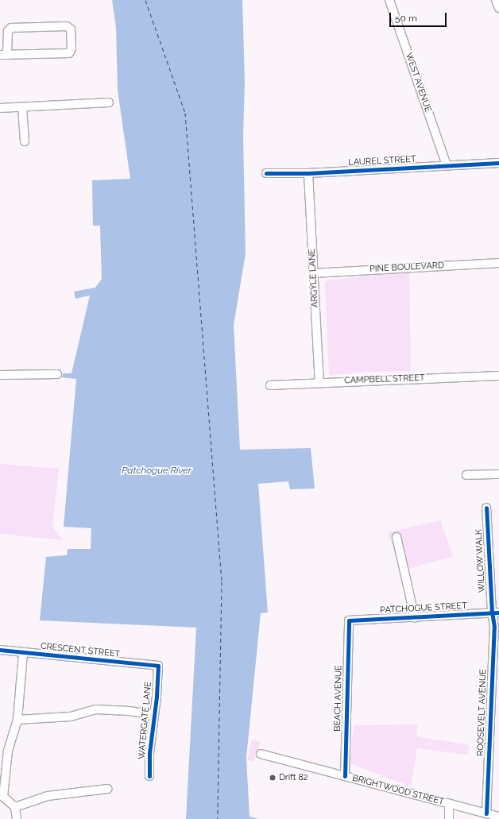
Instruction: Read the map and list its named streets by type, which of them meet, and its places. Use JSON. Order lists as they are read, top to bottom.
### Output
{
  "streets": {
    "street": [
      "WEST AVENUE",
      "LAUREL STREET",
      "PINE BOULEVARD",
      "ARGYLE LANE",
      "CAMPBELL STREET",
      "WILLOW WALK",
      "PATCHOGUE STREET",
      "CRESCENT STREET",
      "BEACH AVENUE",
      "ROOSEVELT AVENUE",
      "WATERGATE LANE",
      "BRIGHTWOOD STREET"
    ]
  },
  "crossings": [
    ["WEST AVENUE", "LAUREL STREET"],
    ["LAUREL STREET", "ARGYLE LANE"],
    ["PINE BOULEVARD", "ARGYLE LANE"],
    ["ARGYLE LANE", "CAMPBELL STREET"],
    ["WILLOW WALK", "PATCHOGUE STREET"],
    ["WILLOW WALK", "ROOSEVELT AVENUE"],
    ["PATCHOGUE STREET", "BEACH AVENUE"],
    ["PATCHOGUE STREET", "ROOSEVELT AVENUE"],
    ["CRESCENT STREET", "WATERGATE LANE"],
    ["BEACH AVENUE", "BRIGHTWOOD STREET"],
    ["ROOSEVELT AVENUE", "BRIGHTWOOD STREET"]
  ],
  "water": ["Patchogue River"],
  "places": ["Drift 82"],
  "scale_bar": "50 m"
}
